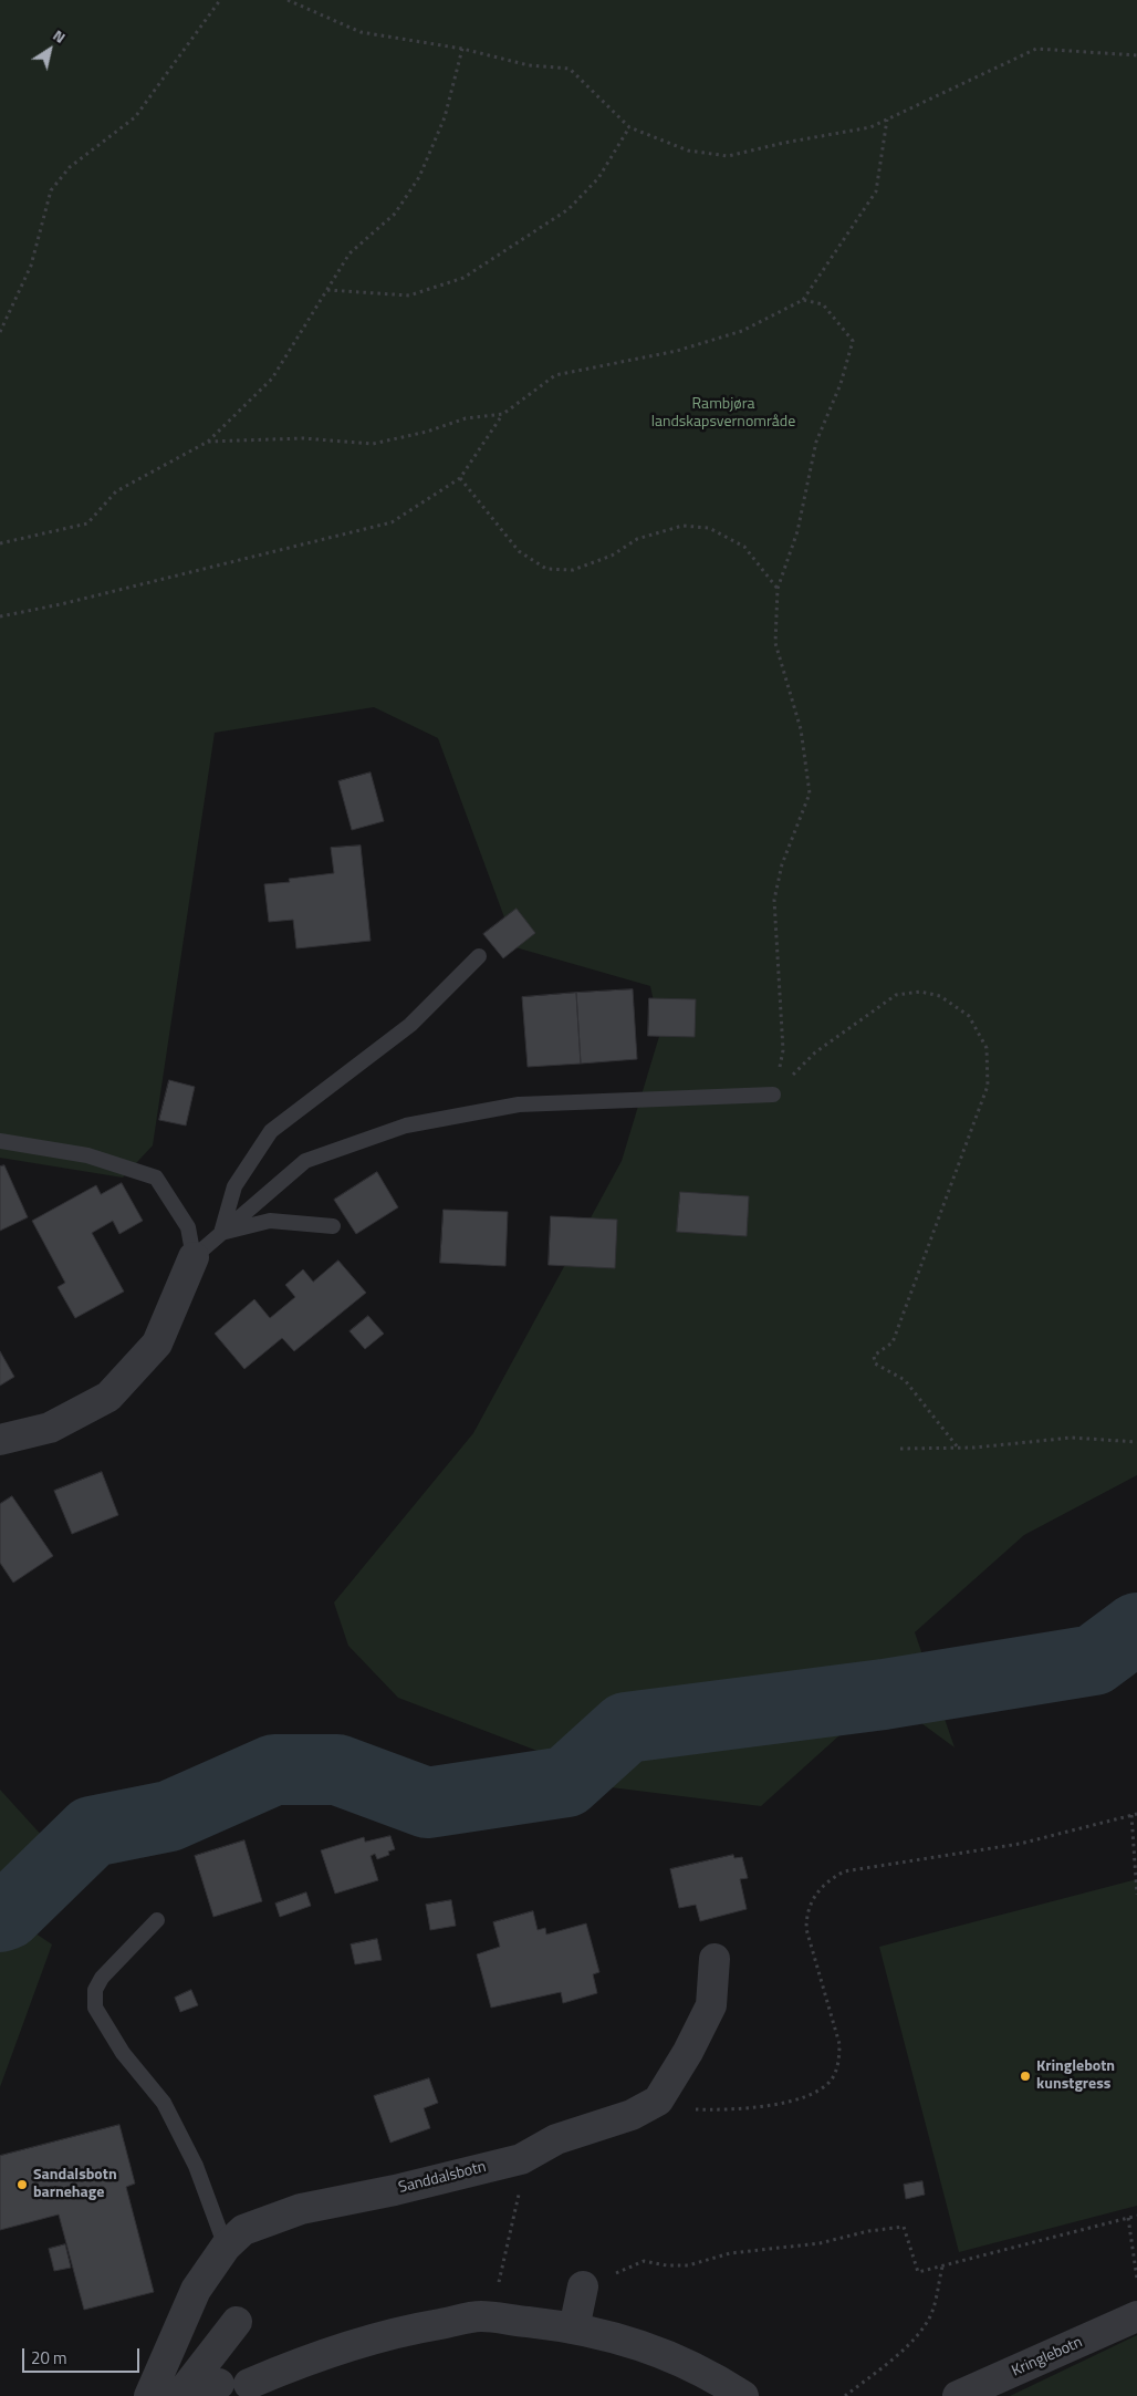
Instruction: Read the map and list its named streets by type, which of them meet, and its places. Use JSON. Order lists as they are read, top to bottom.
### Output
{
  "streets": {
    "street": ["Sanddalsbotn", "Kringlebotn"]
  },
  "parks": ["Rambjøra landskapsvernområde"],
  "places": ["Kringlebotn kunstgress", "Sandalsbotn barnehage"],
  "scale_bar": "20 m",
  "north": "top right"
}
